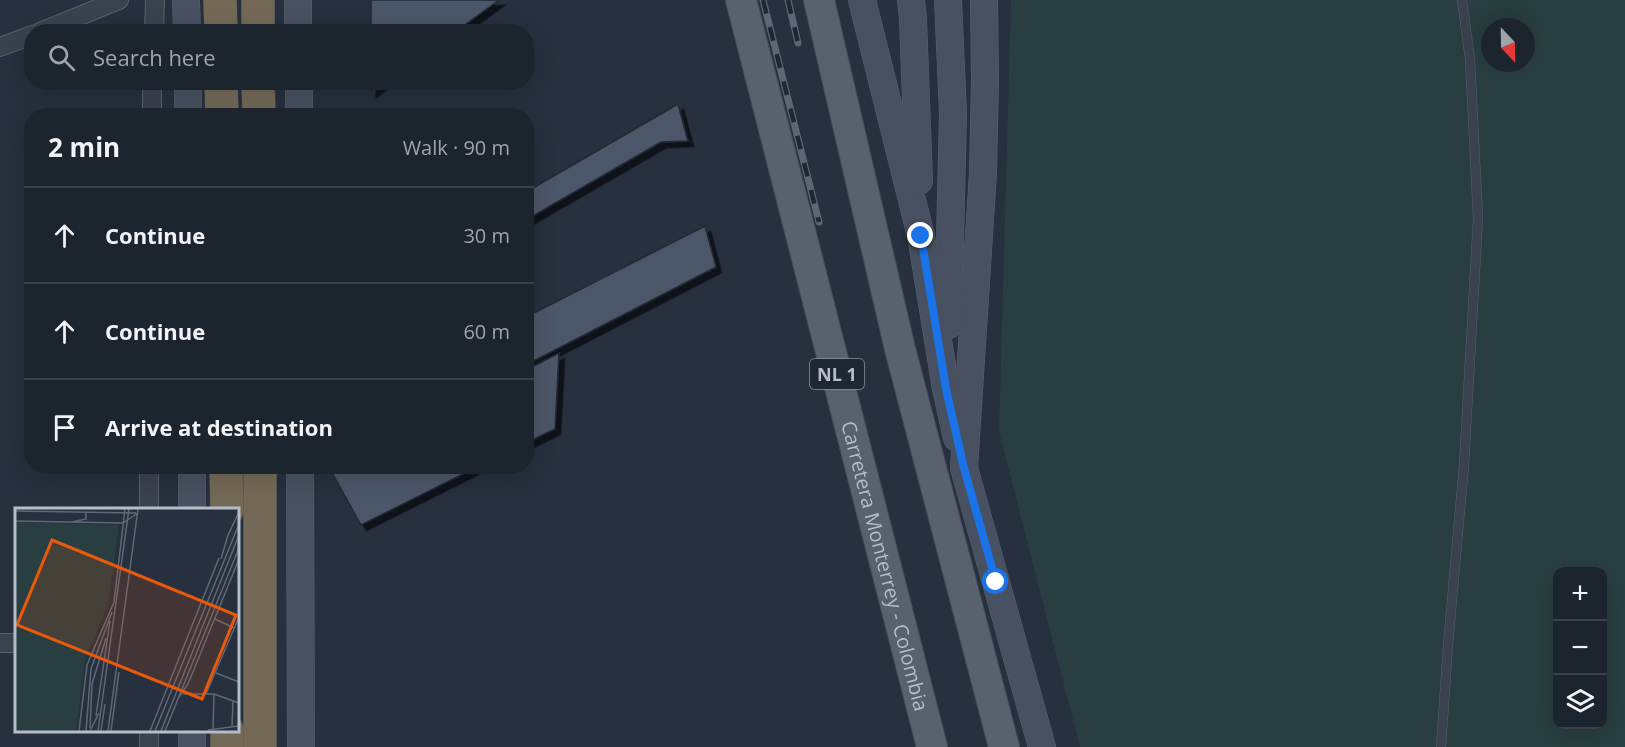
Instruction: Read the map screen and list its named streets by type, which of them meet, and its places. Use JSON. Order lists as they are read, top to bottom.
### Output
{
  "streets": {
    "main road": ["NL 1", "Carretera Monterrey - Colombia"]
  },
  "crossings": [
    ["NL 1", "Carretera Monterrey - Colombia"]
  ],
  "north": "bottom",
  "page": {
    "search": "Search here",
    "heading": ["2 min", "Walk · 90 m"],
    "list": [
      ["Continue", "30 m"],
      ["Continue", "60 m"],
      "Arrive at destination"
    ],
    "map_buttons": ["+", "−"]
  }
}
